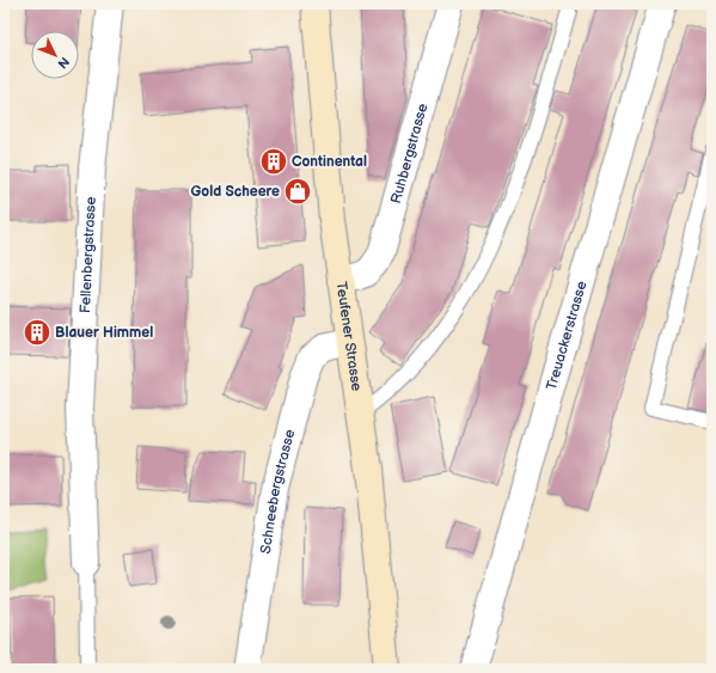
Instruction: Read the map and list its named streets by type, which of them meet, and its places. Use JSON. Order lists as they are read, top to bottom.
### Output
{
  "streets": {
    "main road": ["Teufener Strasse"],
    "street": [
      "Ruhbergstrasse",
      "Fellenbergstrasse",
      "Treuackerstrasse",
      "Schneebergstrasse"
    ]
  },
  "crossings": [
    ["Ruhbergstrasse", "Teufener Strasse"],
    ["Teufener Strasse", "Schneebergstrasse"]
  ],
  "places": {
    "building": ["Continental", "Blauer Himmel"],
    "shop": ["Gold Scheere"]
  },
  "north": "bottom right"
}
